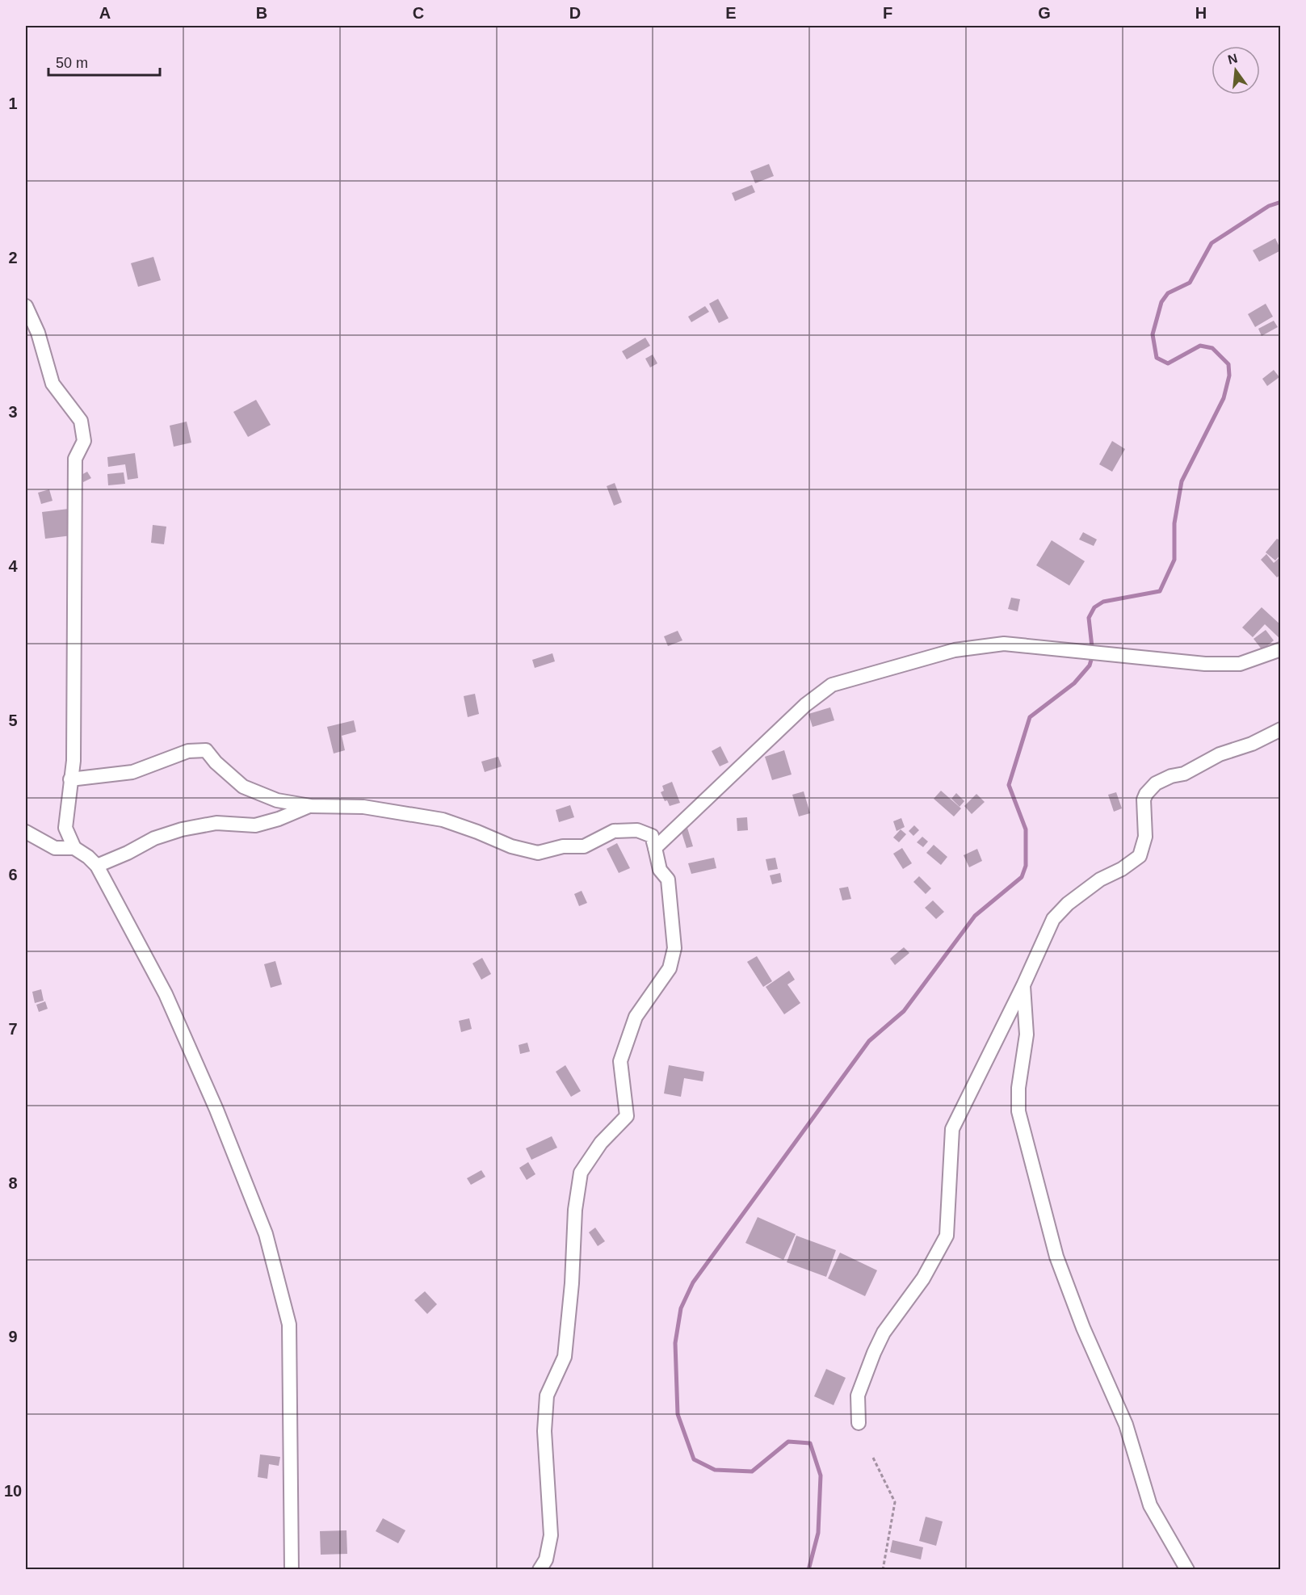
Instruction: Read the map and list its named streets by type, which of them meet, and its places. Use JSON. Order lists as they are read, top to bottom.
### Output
{
  "scale_bar": "50 m",
  "north": "top",
  "grid": {
    "columns": [
      "A",
      "B",
      "C",
      "D",
      "E",
      "F",
      "G",
      "H"
    ],
    "rows": [
      "1",
      "2",
      "3",
      "4",
      "5",
      "6",
      "7",
      "8",
      "9",
      "10"
    ]
  }
}
